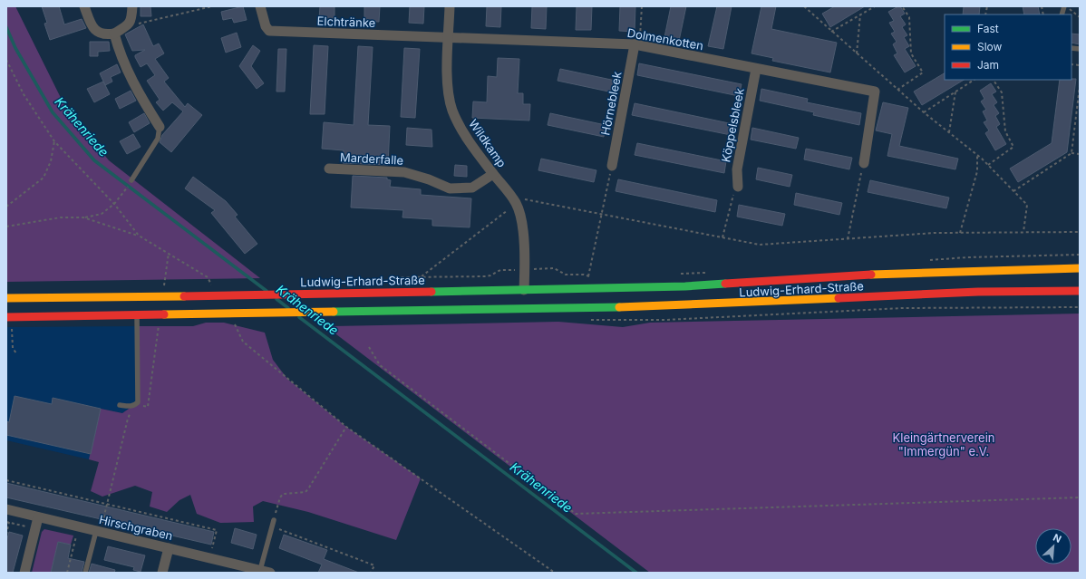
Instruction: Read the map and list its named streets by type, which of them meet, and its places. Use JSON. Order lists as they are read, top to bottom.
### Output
{
  "streets": {
    "main road": ["Ludwig-Erhard-Straße"],
    "street": [
      "Elchtränke",
      "Dolmenkotten",
      "Hörnebleek",
      "Köppelsbleek",
      "Wildkamp",
      "Marderfalle",
      "Hirschgraben"
    ]
  },
  "crossings": [
    ["Elchtränke", "Dolmenkotten"],
    ["Elchtränke", "Wildkamp"],
    ["Dolmenkotten", "Hörnebleek"],
    ["Dolmenkotten", "Köppelsbleek"],
    ["Dolmenkotten", "Wildkamp"],
    ["Wildkamp", "Marderfalle"],
    ["Wildkamp", "Ludwig-Erhard-Straße"]
  ],
  "water": ["Krähenriede"],
  "parks": ["Kleingärtnerverein \"Immergün\" e.V."],
  "legend": ["Fast", "Slow", "Jam"],
  "north": "top right"
}
